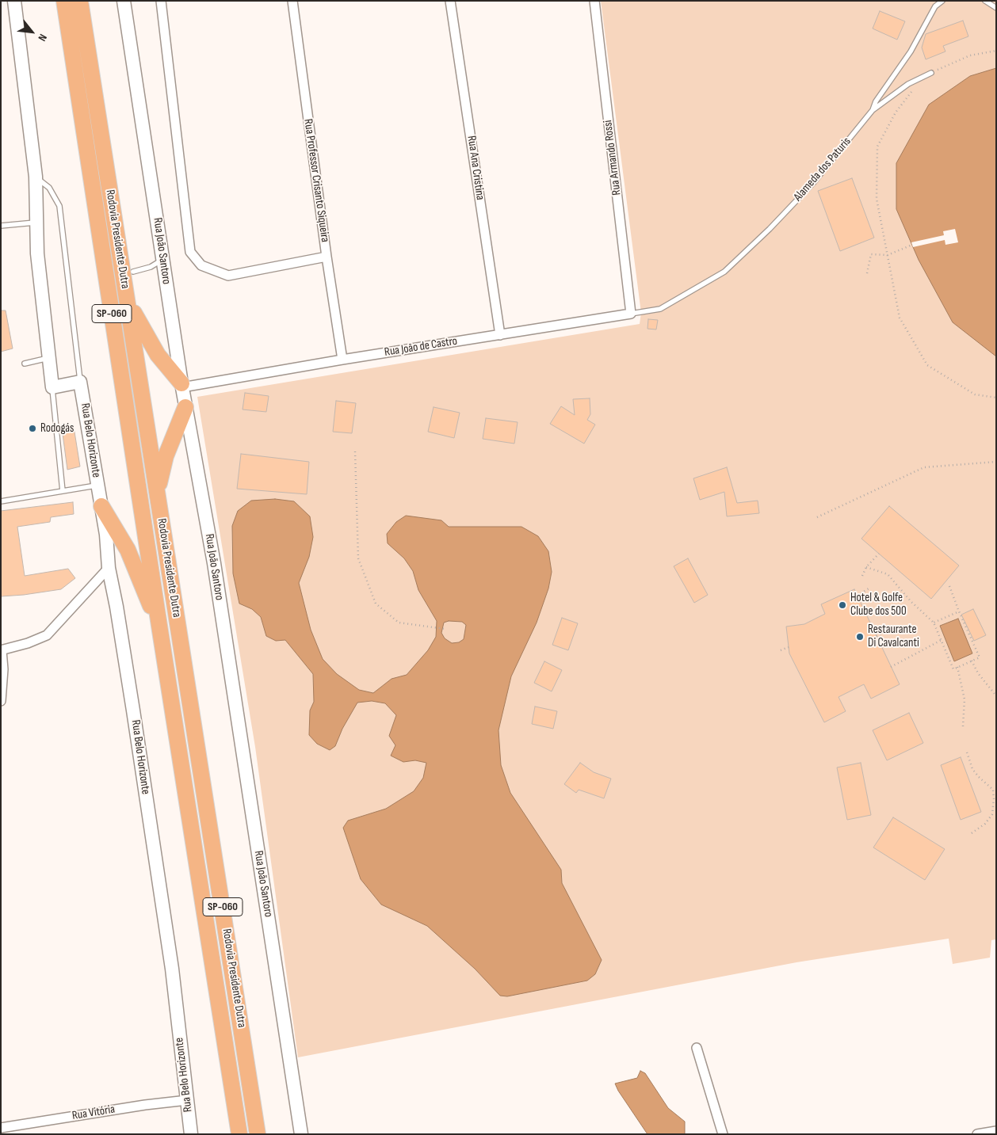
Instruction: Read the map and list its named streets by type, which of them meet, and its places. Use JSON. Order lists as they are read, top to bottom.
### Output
{
  "streets": {
    "highway": ["Rodovia Presidente Dutra", "SP-060"],
    "street": [
      "Rua Armando Rossi",
      "Rua Ana Cristina",
      "Rua Professor Crisanto Siqueira",
      "Rua João Santoro",
      "Rua João de Castro",
      "Rua Belo Horizonte",
      "Rua Vitória"
    ],
    "lane": ["Alameda dos Paturis"]
  },
  "crossings": [
    ["Rua Armando Rossi", "Rua João de Castro"],
    ["Rua Ana Cristina", "Rua João de Castro"],
    ["Alameda dos Paturis", "Rua João de Castro"],
    ["Rua Professor Crisanto Siqueira", "Rua João de Castro"],
    ["Rua João Santoro", "Rua João de Castro"],
    ["Rua Belo Horizonte", "Rua Vitória"]
  ],
  "places": ["Rodogás", "Hotel & Golfe Clube dos 500", "Restaurante Di Cavalcanti"],
  "north": "bottom right"
}
